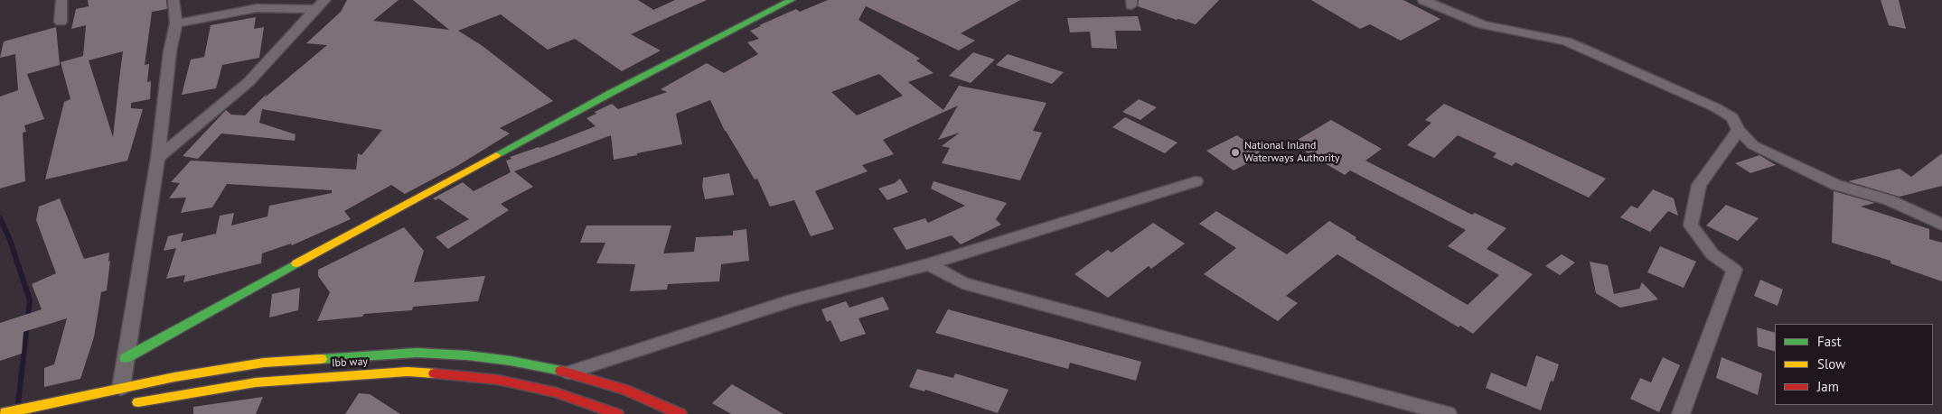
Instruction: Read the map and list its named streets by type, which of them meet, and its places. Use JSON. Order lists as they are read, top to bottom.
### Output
{
  "streets": {
    "main road": ["Ibb way"]
  },
  "places": ["National Inland Waterways Authority"],
  "legend": ["Fast", "Slow", "Jam"]
}
